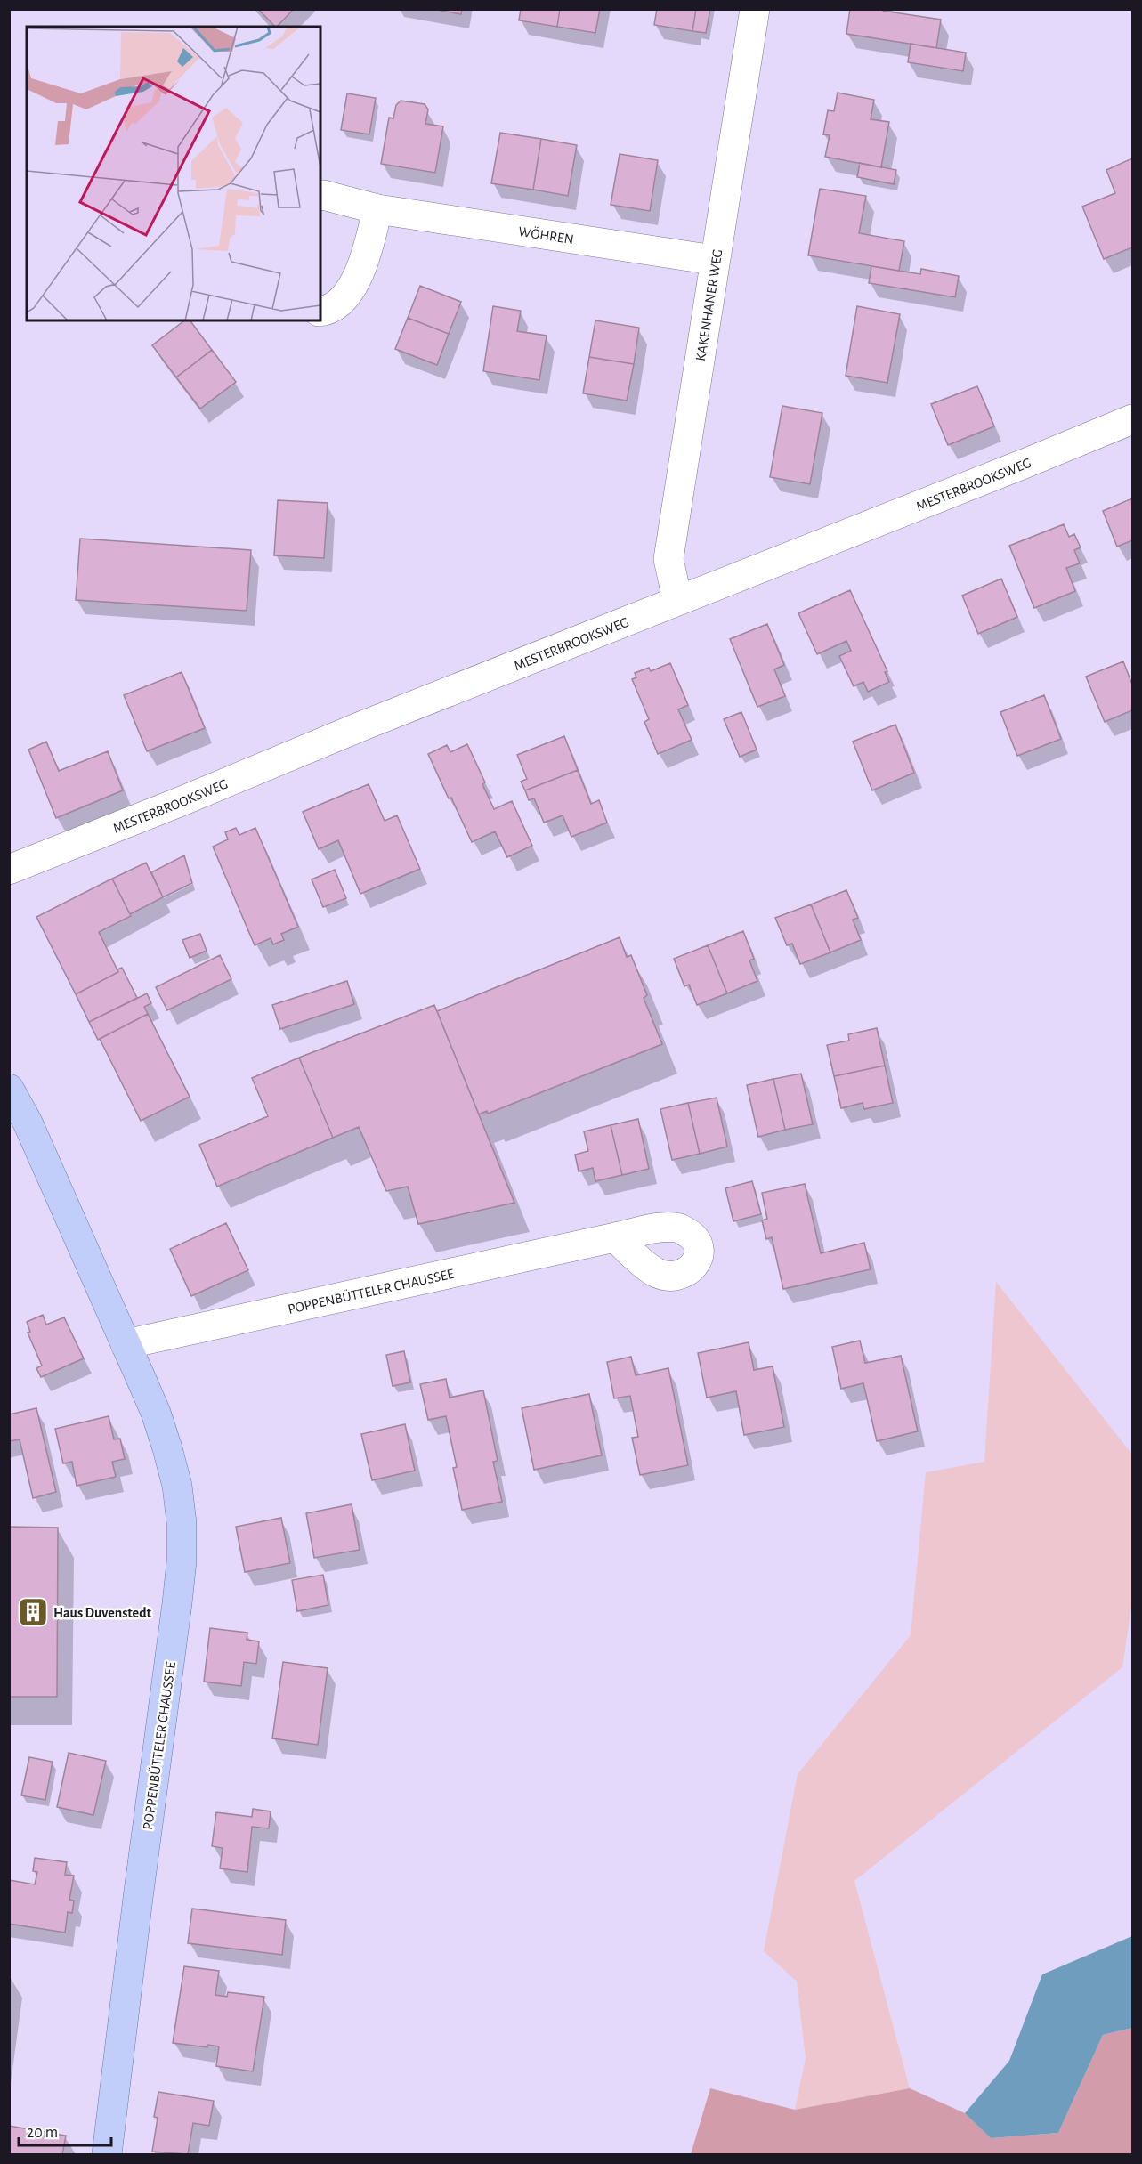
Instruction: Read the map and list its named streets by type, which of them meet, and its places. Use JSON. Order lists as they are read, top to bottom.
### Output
{
  "streets": {
    "main road": ["POPPENBÜTTELER CHAUSSEE"],
    "street": ["WÖHREN", "KAKENHANER WEG", "MESTERBROOKSWEG"]
  },
  "crossings": [
    ["WÖHREN", "KAKENHANER WEG"],
    ["KAKENHANER WEG", "MESTERBROOKSWEG"]
  ],
  "places": {
    "building": ["Haus Duvenstedt"]
  },
  "scale_bar": "20 m"
}
